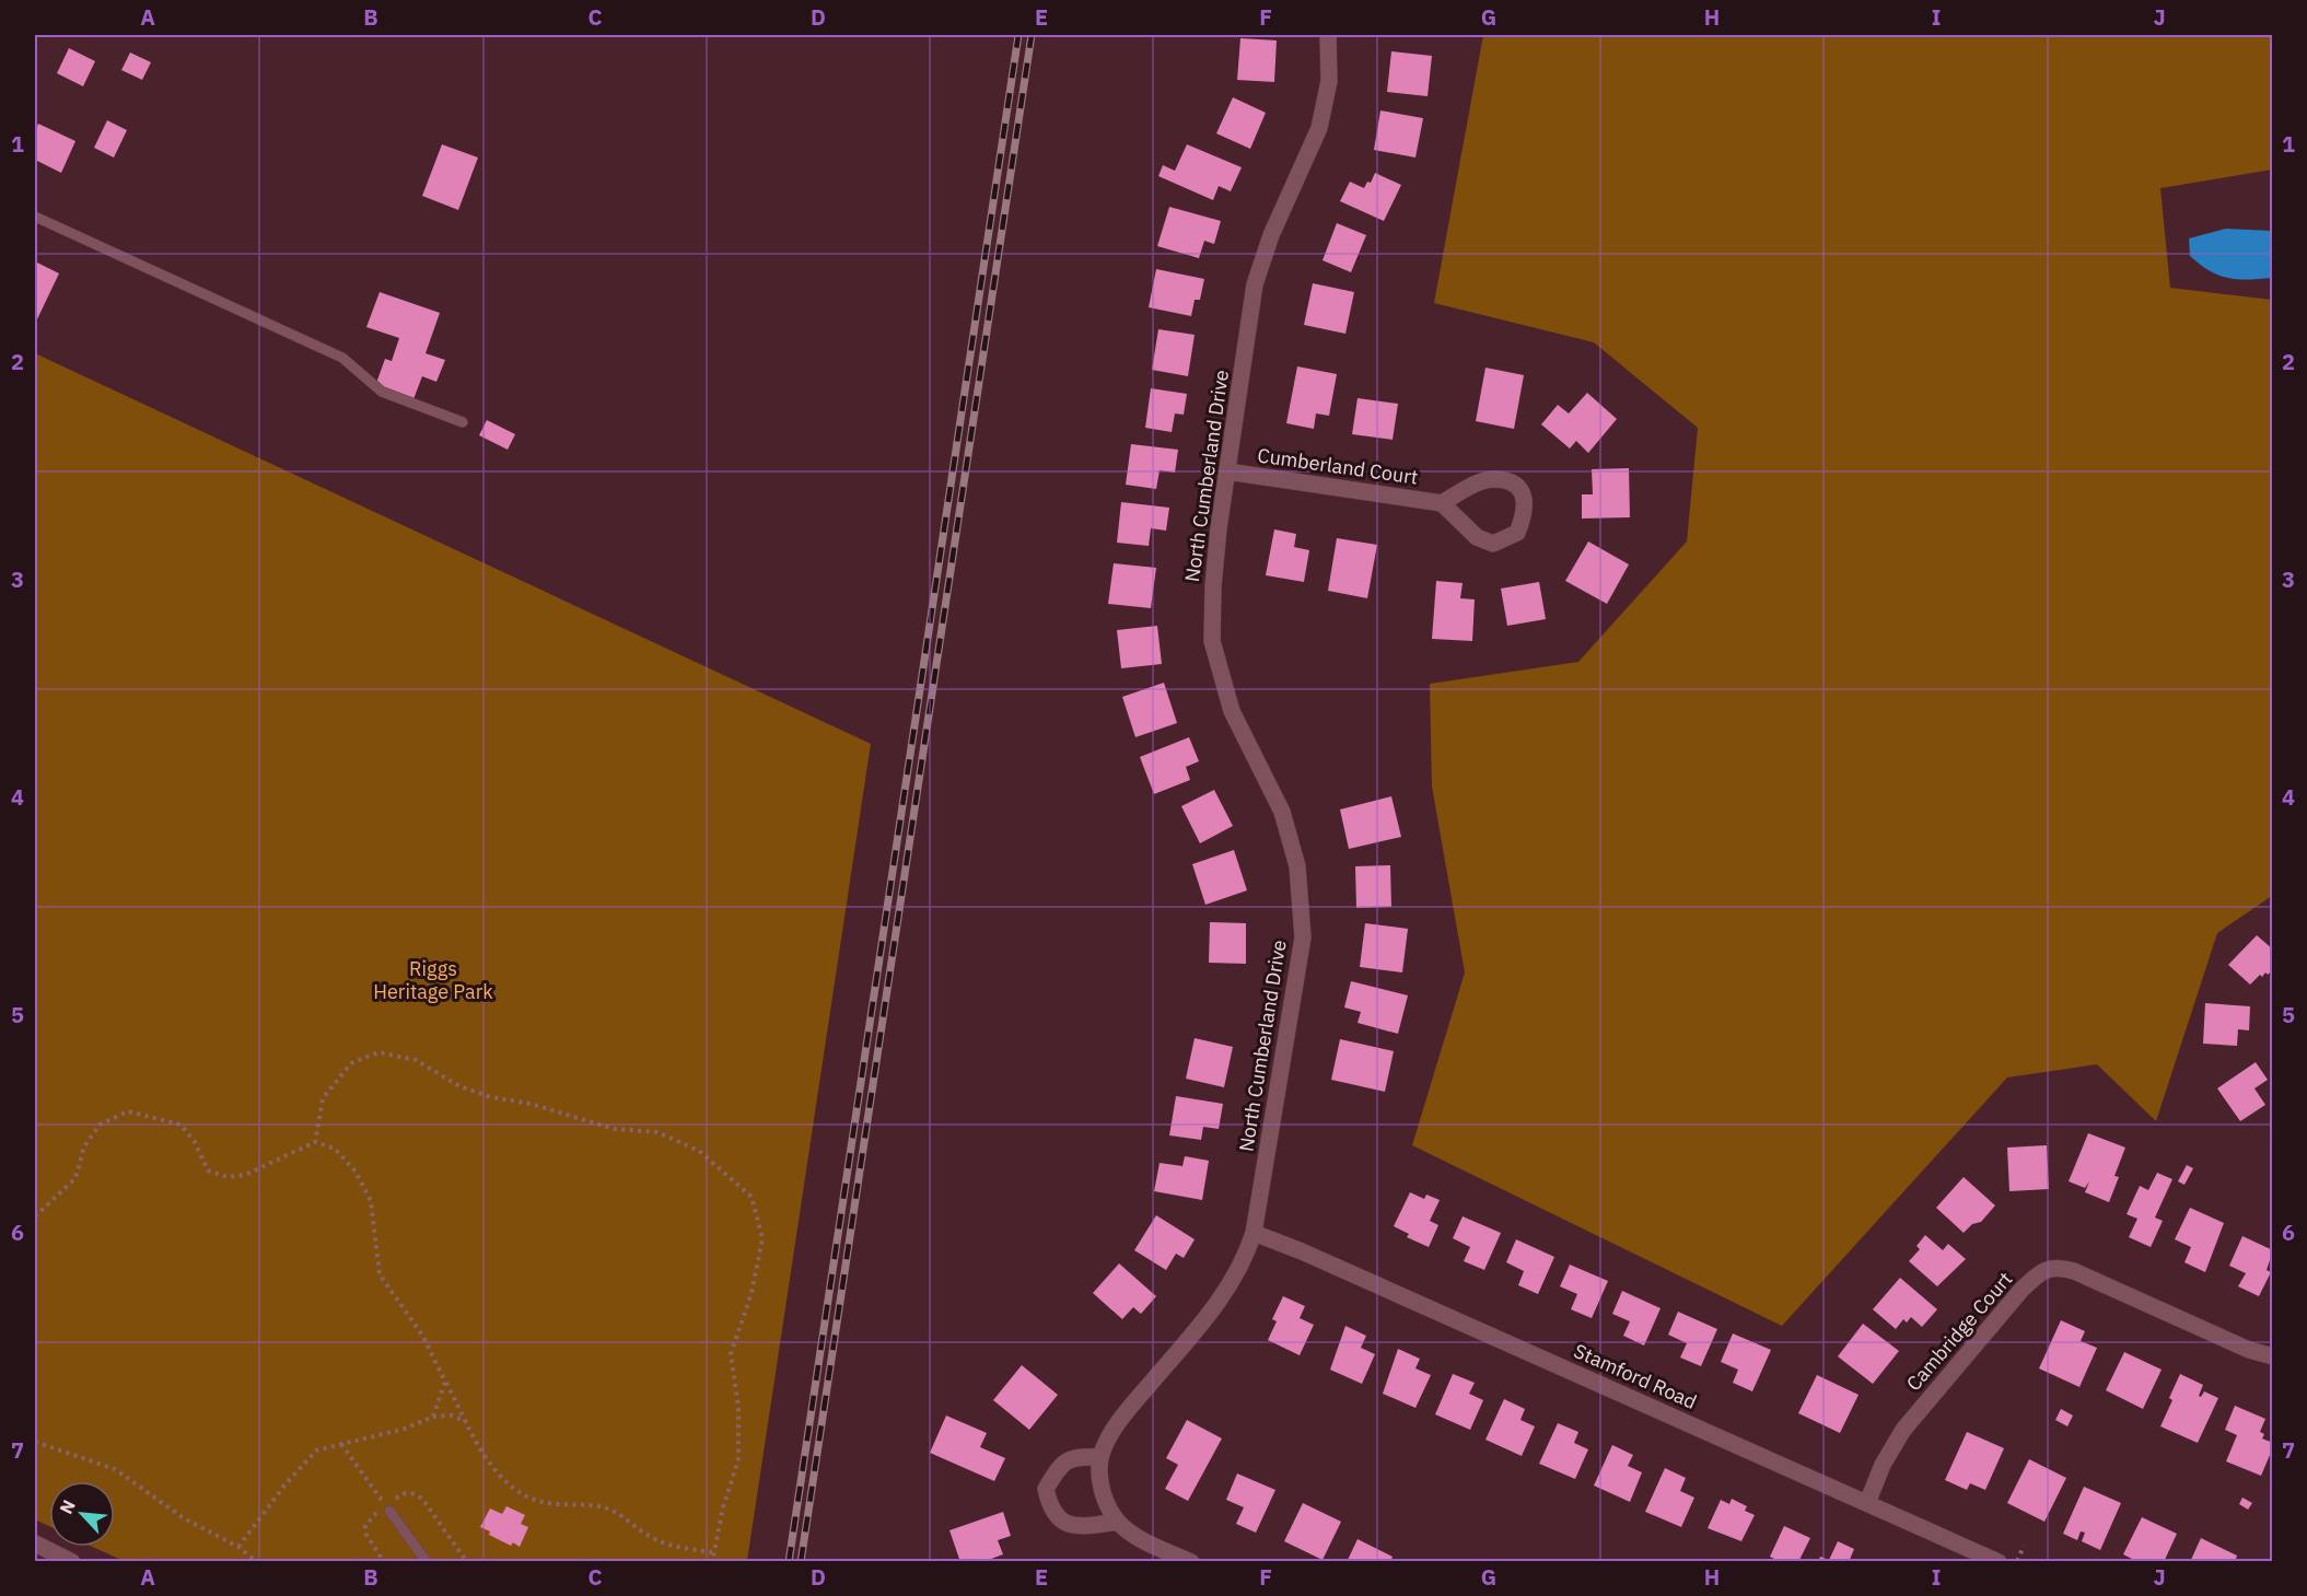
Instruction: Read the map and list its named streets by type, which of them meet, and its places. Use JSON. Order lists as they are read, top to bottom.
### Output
{
  "streets": {
    "street": [
      "Cumberland Court",
      "North Cumberland Drive",
      "Cambridge Court",
      "Stamford Road"
    ]
  },
  "crossings": [
    ["Cumberland Court", "North Cumberland Drive"],
    ["North Cumberland Drive", "Stamford Road"],
    ["Cambridge Court", "Stamford Road"]
  ],
  "parks": ["Riggs Heritage Park"],
  "north": "top left",
  "grid": {
    "columns": [
      "A",
      "B",
      "C",
      "D",
      "E",
      "F",
      "G",
      "H",
      "I",
      "J"
    ],
    "rows": [
      "1",
      "2",
      "3",
      "4",
      "5",
      "6",
      "7"
    ]
  }
}
